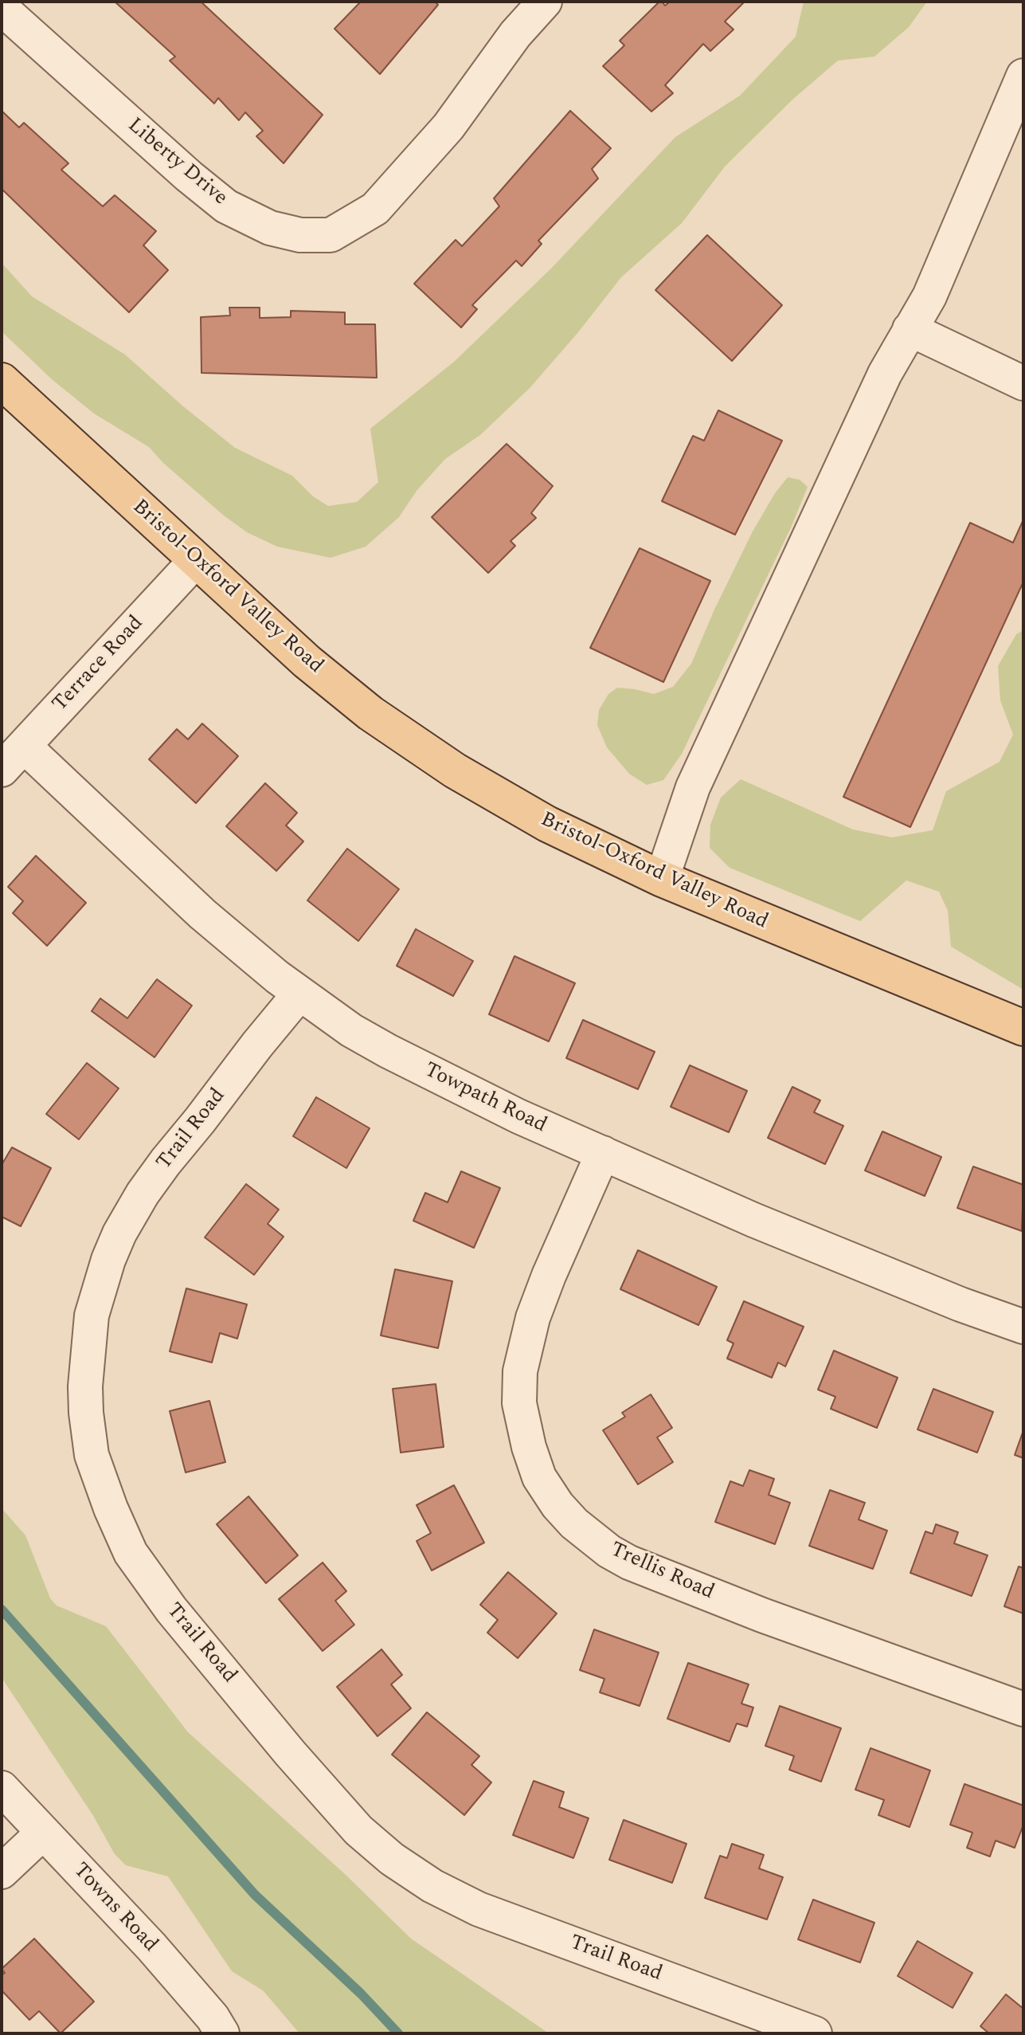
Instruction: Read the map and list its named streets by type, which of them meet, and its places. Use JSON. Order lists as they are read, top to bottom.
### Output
{
  "streets": {
    "main road": ["Bristol-Oxford Valley Road"],
    "street": [
      "Liberty Drive",
      "Terrace Road",
      "Towpath Road",
      "Trail Road",
      "Trellis Road",
      "Towns Road"
    ]
  },
  "crossings": [
    ["Bristol-Oxford Valley Road", "Terrace Road"],
    ["Terrace Road", "Towpath Road"],
    ["Towpath Road", "Trail Road"],
    ["Towpath Road", "Trellis Road"]
  ]
}
